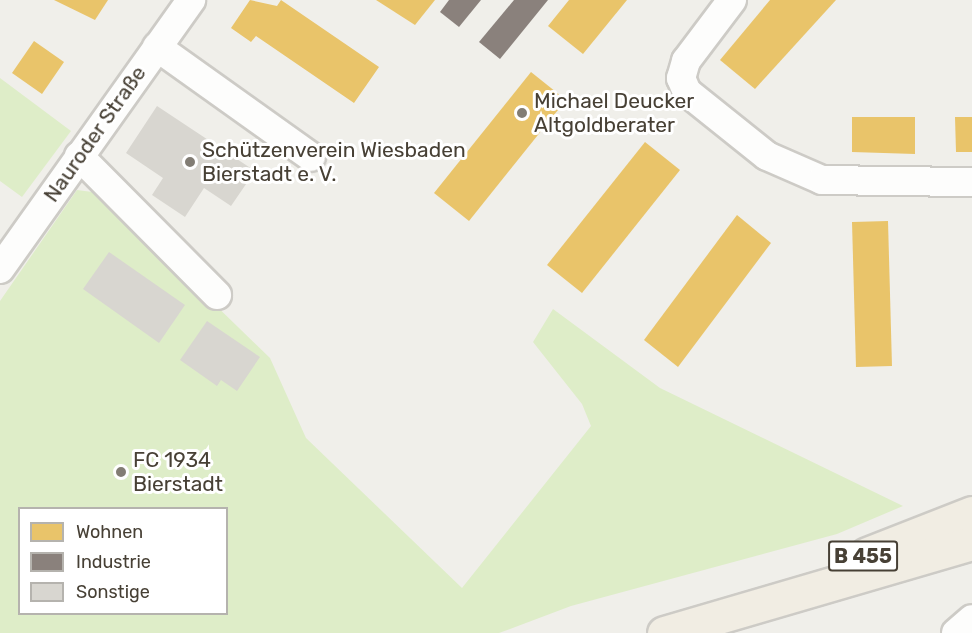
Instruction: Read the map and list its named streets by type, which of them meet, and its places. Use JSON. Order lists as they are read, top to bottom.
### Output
{
  "streets": {
    "main road": ["B 455"],
    "street": ["Nauroder Straße"]
  },
  "places": ["Michael Deucker Altgoldberater", "Schützenverein Wiesbaden Bierstadt e. V.", "FC 1934 Bierstadt"],
  "legend": ["Wohnen", "Industrie", "Sonstige"]
}
